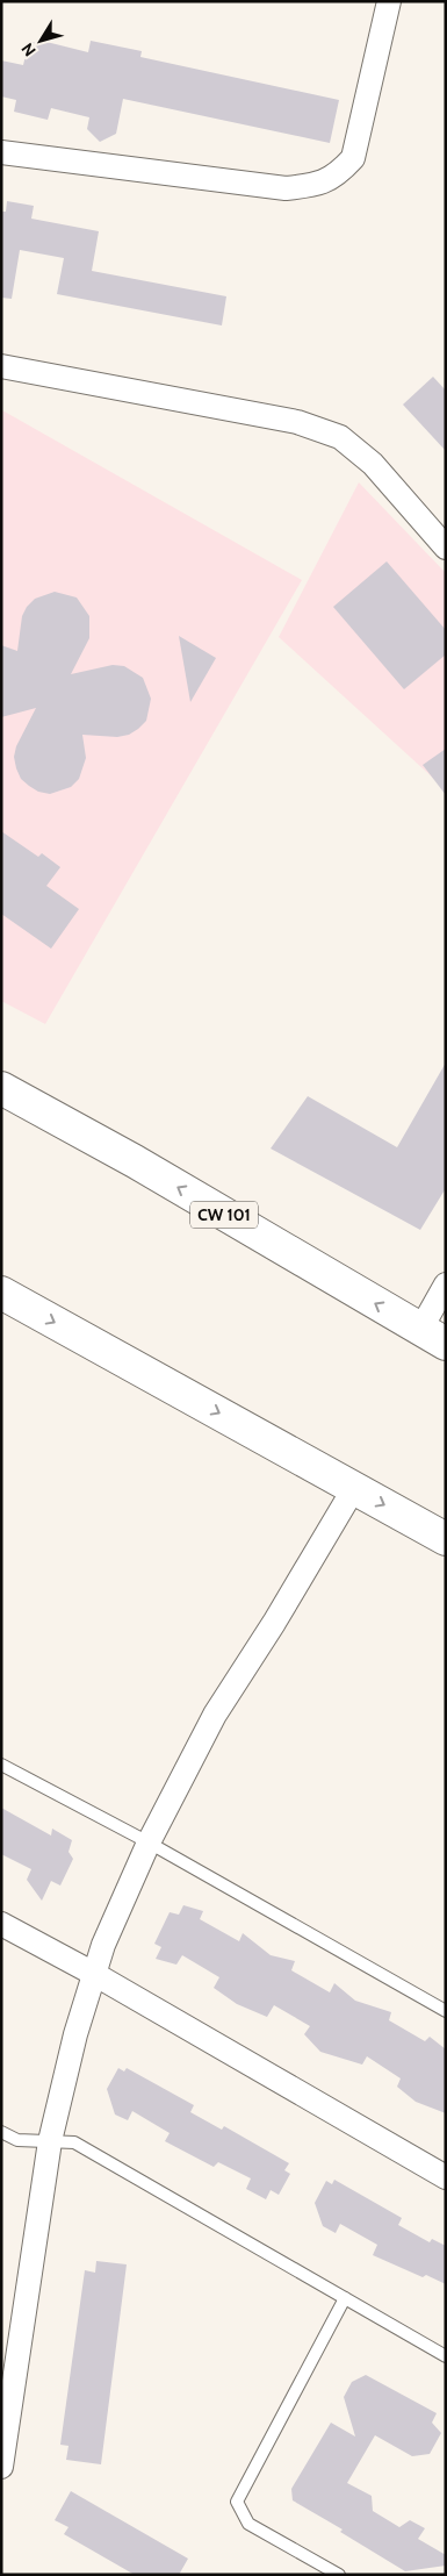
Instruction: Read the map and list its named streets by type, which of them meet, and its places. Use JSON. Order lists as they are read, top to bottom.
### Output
{
  "streets": {
    "main road": ["CW 101"]
  },
  "north": "bottom left"
}
